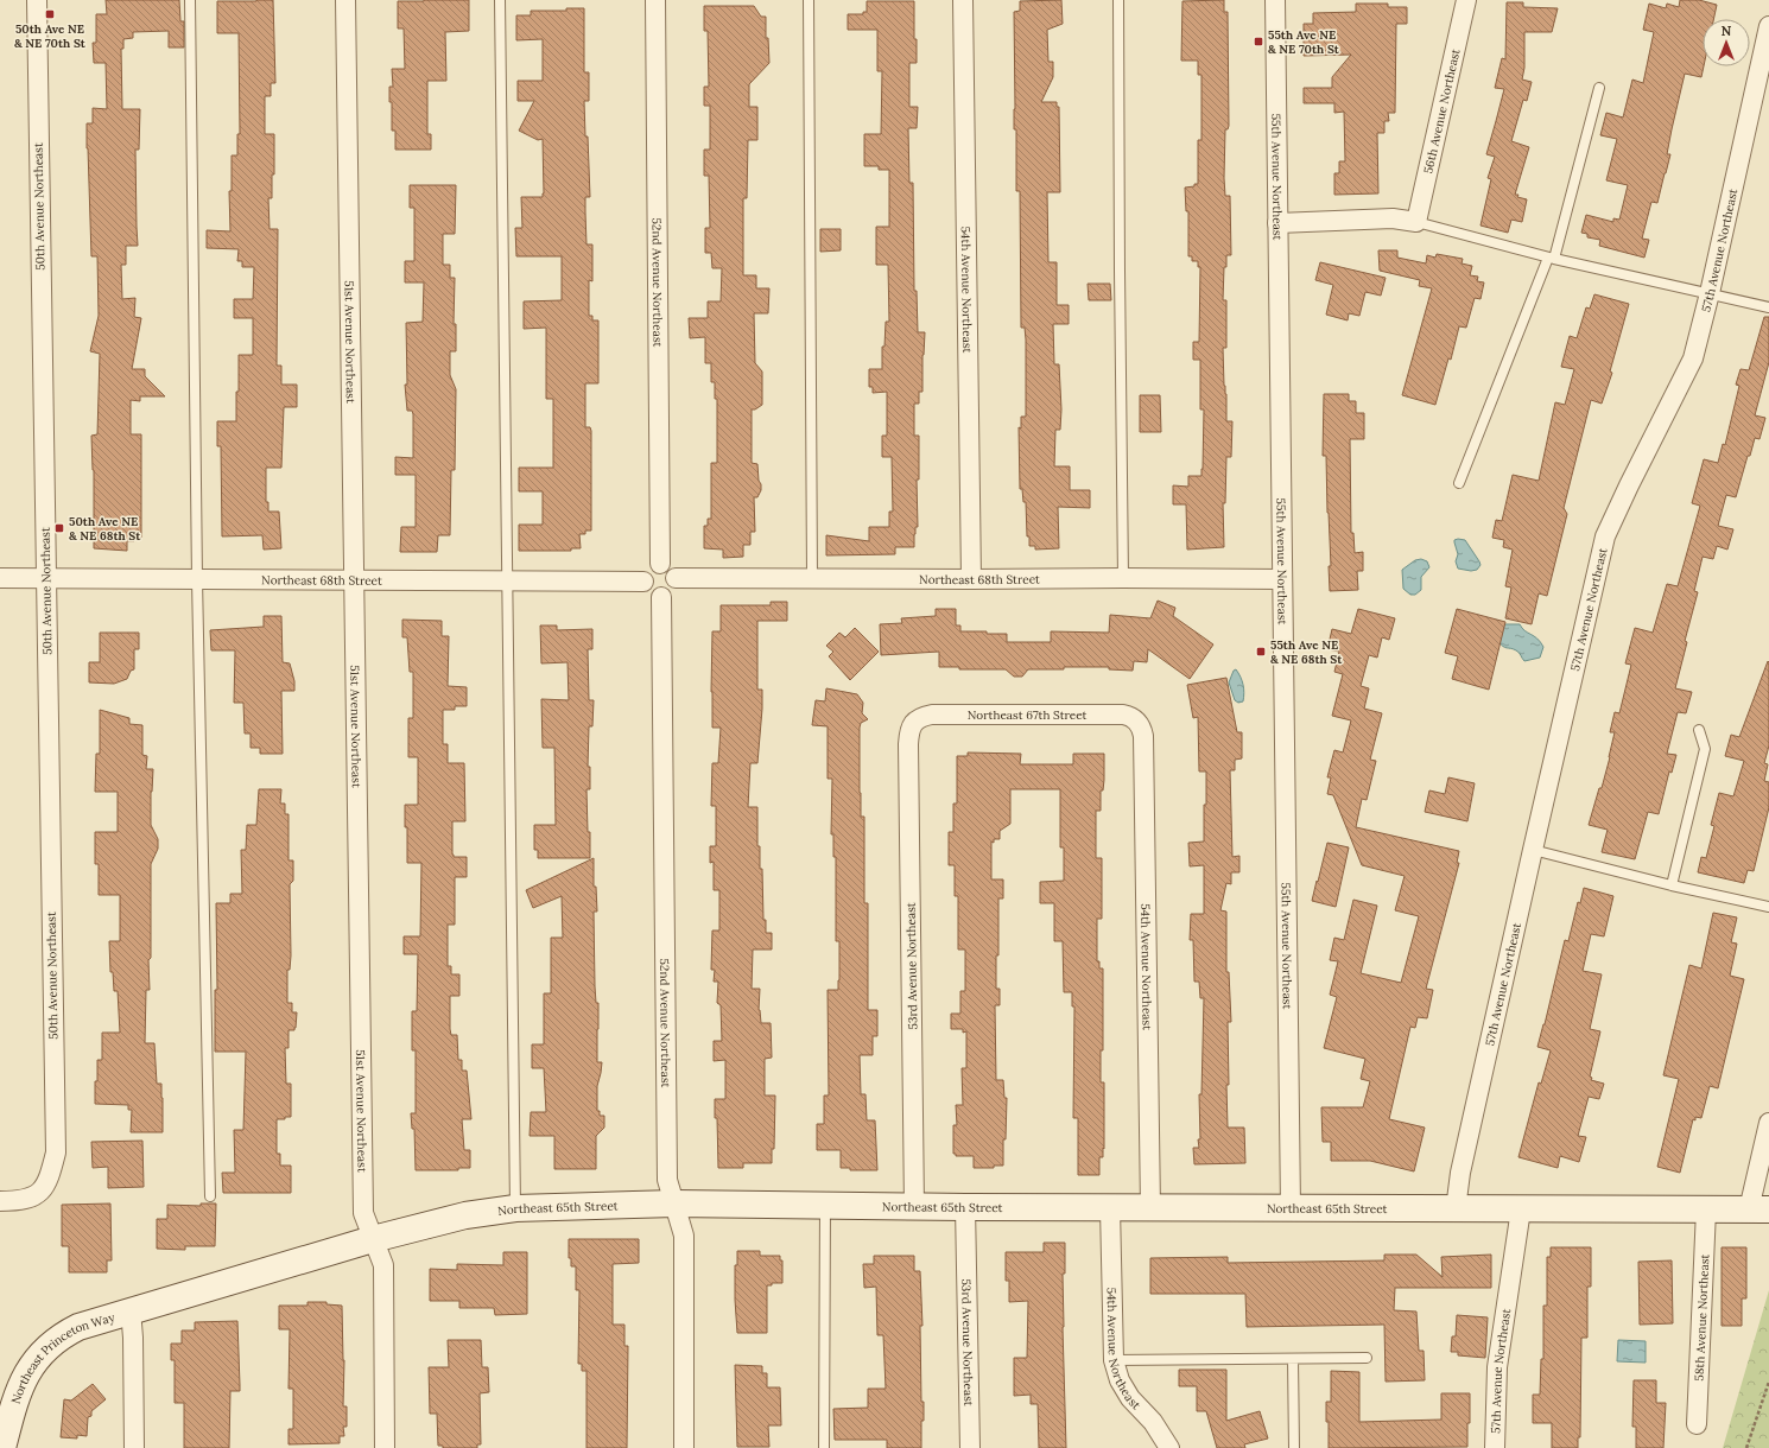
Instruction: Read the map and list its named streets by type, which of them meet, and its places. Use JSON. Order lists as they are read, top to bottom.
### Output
{
  "streets": {
    "main road": ["Northeast 65th Street", "Northeast Princeton Way"],
    "street": [
      "56th Avenue Northeast",
      "55th Avenue Northeast",
      "50th Avenue Northeast",
      "57th Avenue Northeast",
      "52nd Avenue Northeast",
      "54th Avenue Northeast",
      "51st Avenue Northeast",
      "Northeast 68th Street",
      "Northeast 67th Street",
      "53rd Avenue Northeast",
      "58th Avenue Northeast"
    ]
  },
  "crossings": [
    ["55th Avenue Northeast", "Northeast 68th Street"],
    ["55th Avenue Northeast", "Northeast 65th Street"],
    ["50th Avenue Northeast", "Northeast 68th Street"],
    ["57th Avenue Northeast", "Northeast 65th Street"],
    ["52nd Avenue Northeast", "Northeast 68th Street"],
    ["52nd Avenue Northeast", "Northeast 65th Street"],
    ["54th Avenue Northeast", "Northeast 68th Street"],
    ["54th Avenue Northeast", "Northeast 67th Street"],
    ["54th Avenue Northeast", "Northeast 65th Street"],
    ["51st Avenue Northeast", "Northeast 68th Street"],
    ["51st Avenue Northeast", "Northeast 65th Street"],
    ["Northeast 67th Street", "53rd Avenue Northeast"],
    ["53rd Avenue Northeast", "Northeast 65th Street"],
    ["Northeast 65th Street", "58th Avenue Northeast"],
    ["Northeast 65th Street", "Northeast Princeton Way"]
  ],
  "places": {
    "transit": [
      "50th Ave NE & NE 70th St",
      "55th Ave NE & NE 70th St",
      "50th Ave NE & NE 68th St",
      "55th Ave NE & NE 68th St"
    ]
  },
  "north": "top"
}
